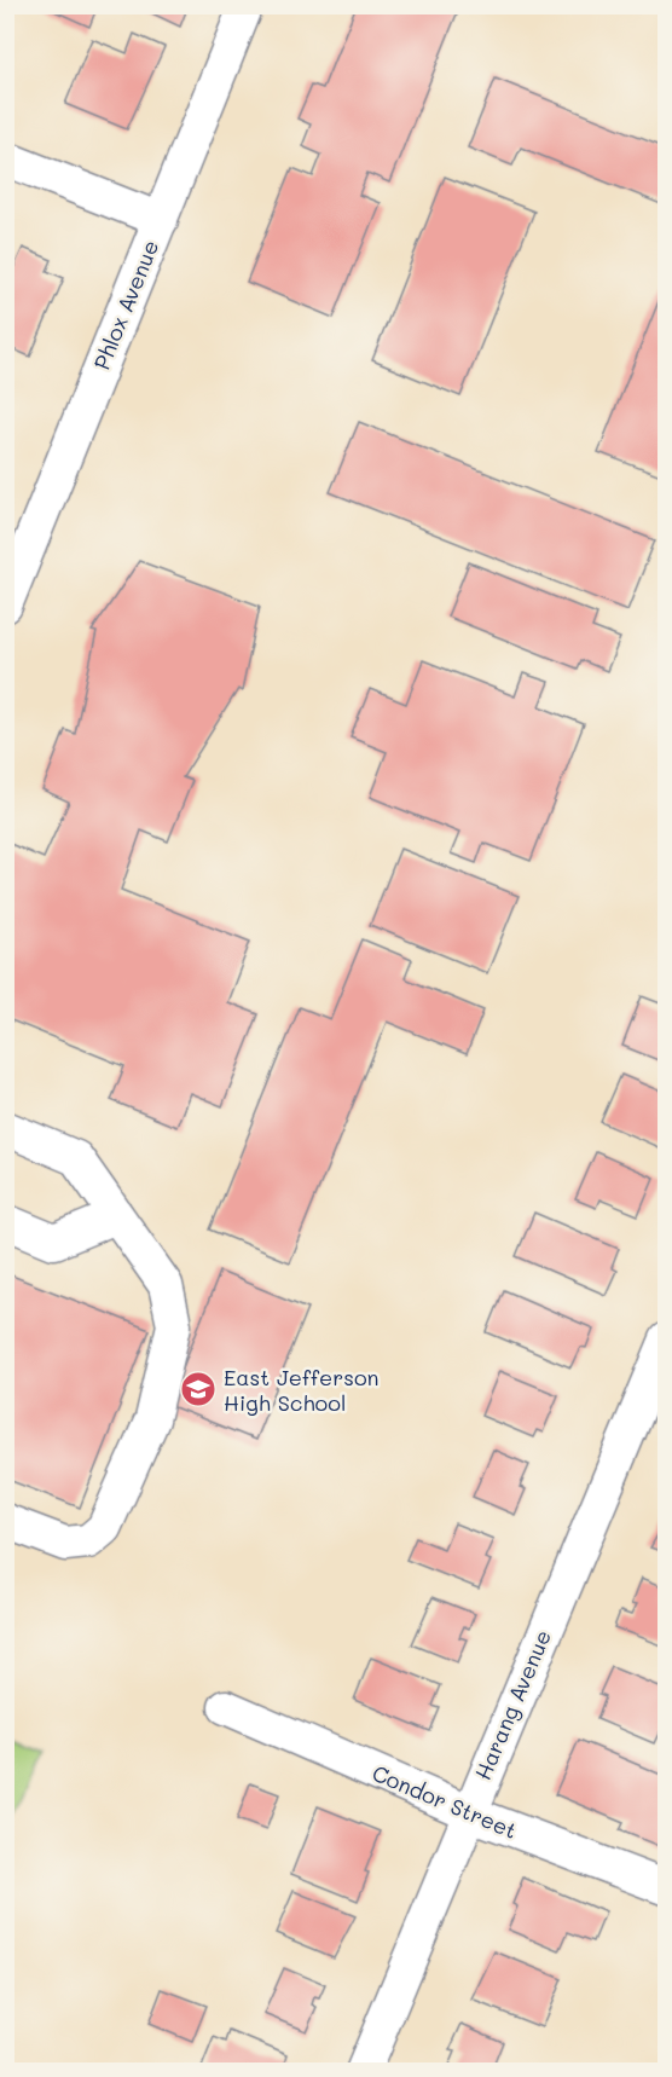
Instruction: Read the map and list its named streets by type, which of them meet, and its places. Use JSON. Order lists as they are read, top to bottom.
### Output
{
  "streets": {
    "street": ["Phlox Avenue", "Harang Avenue", "Condor Street"]
  },
  "crossings": [
    ["Harang Avenue", "Condor Street"]
  ],
  "places": {
    "school or university": ["East Jefferson High School"]
  }
}
